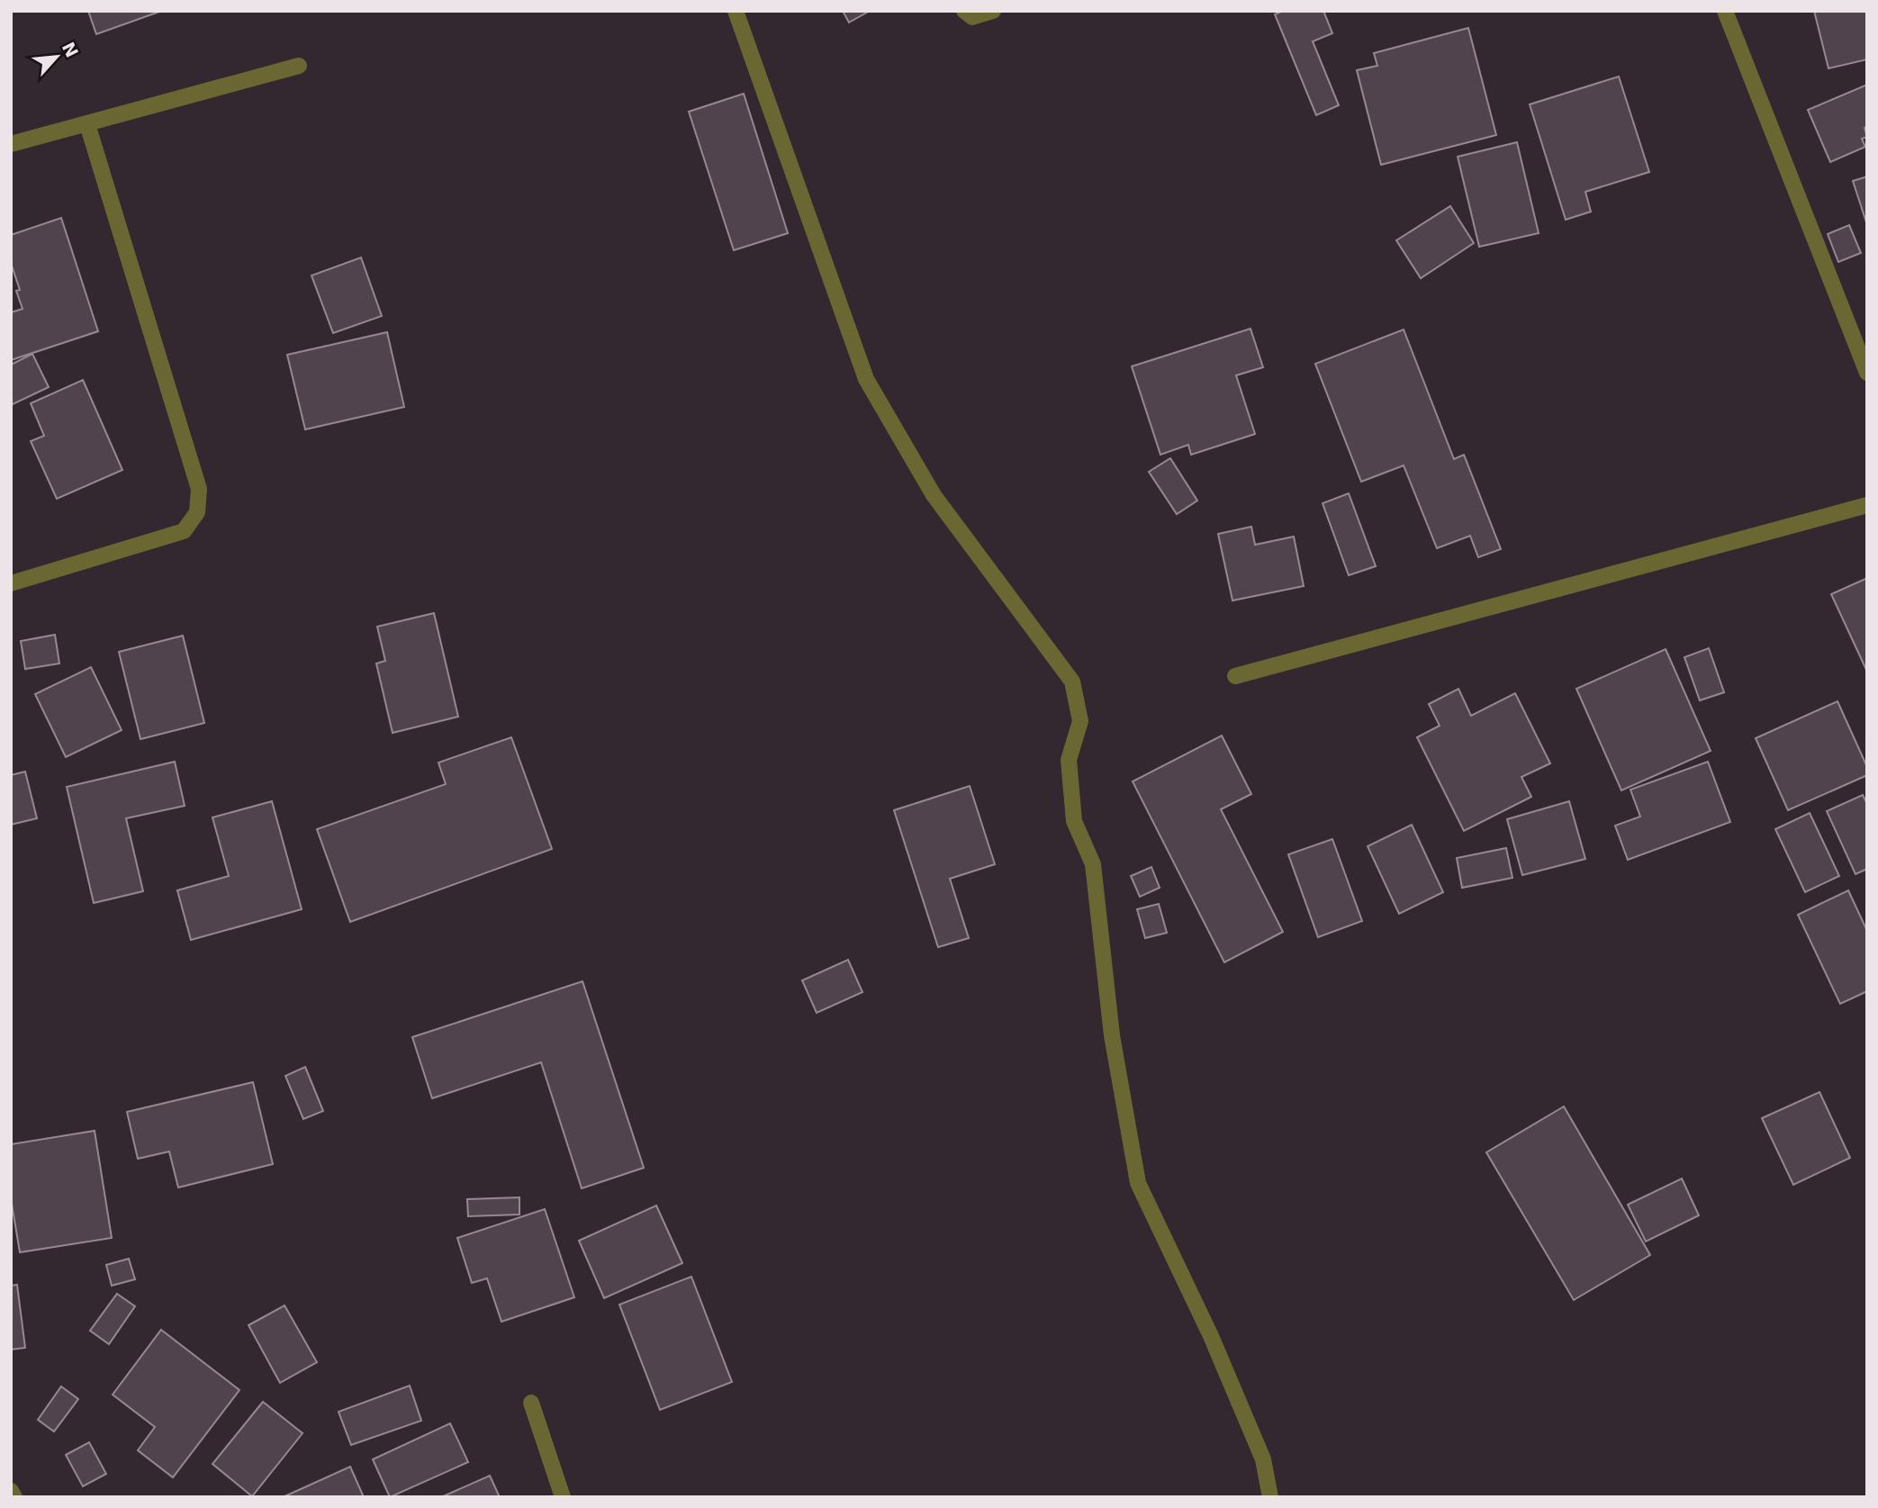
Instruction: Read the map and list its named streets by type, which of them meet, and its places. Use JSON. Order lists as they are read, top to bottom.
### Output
{
  "north": "top right"
}
